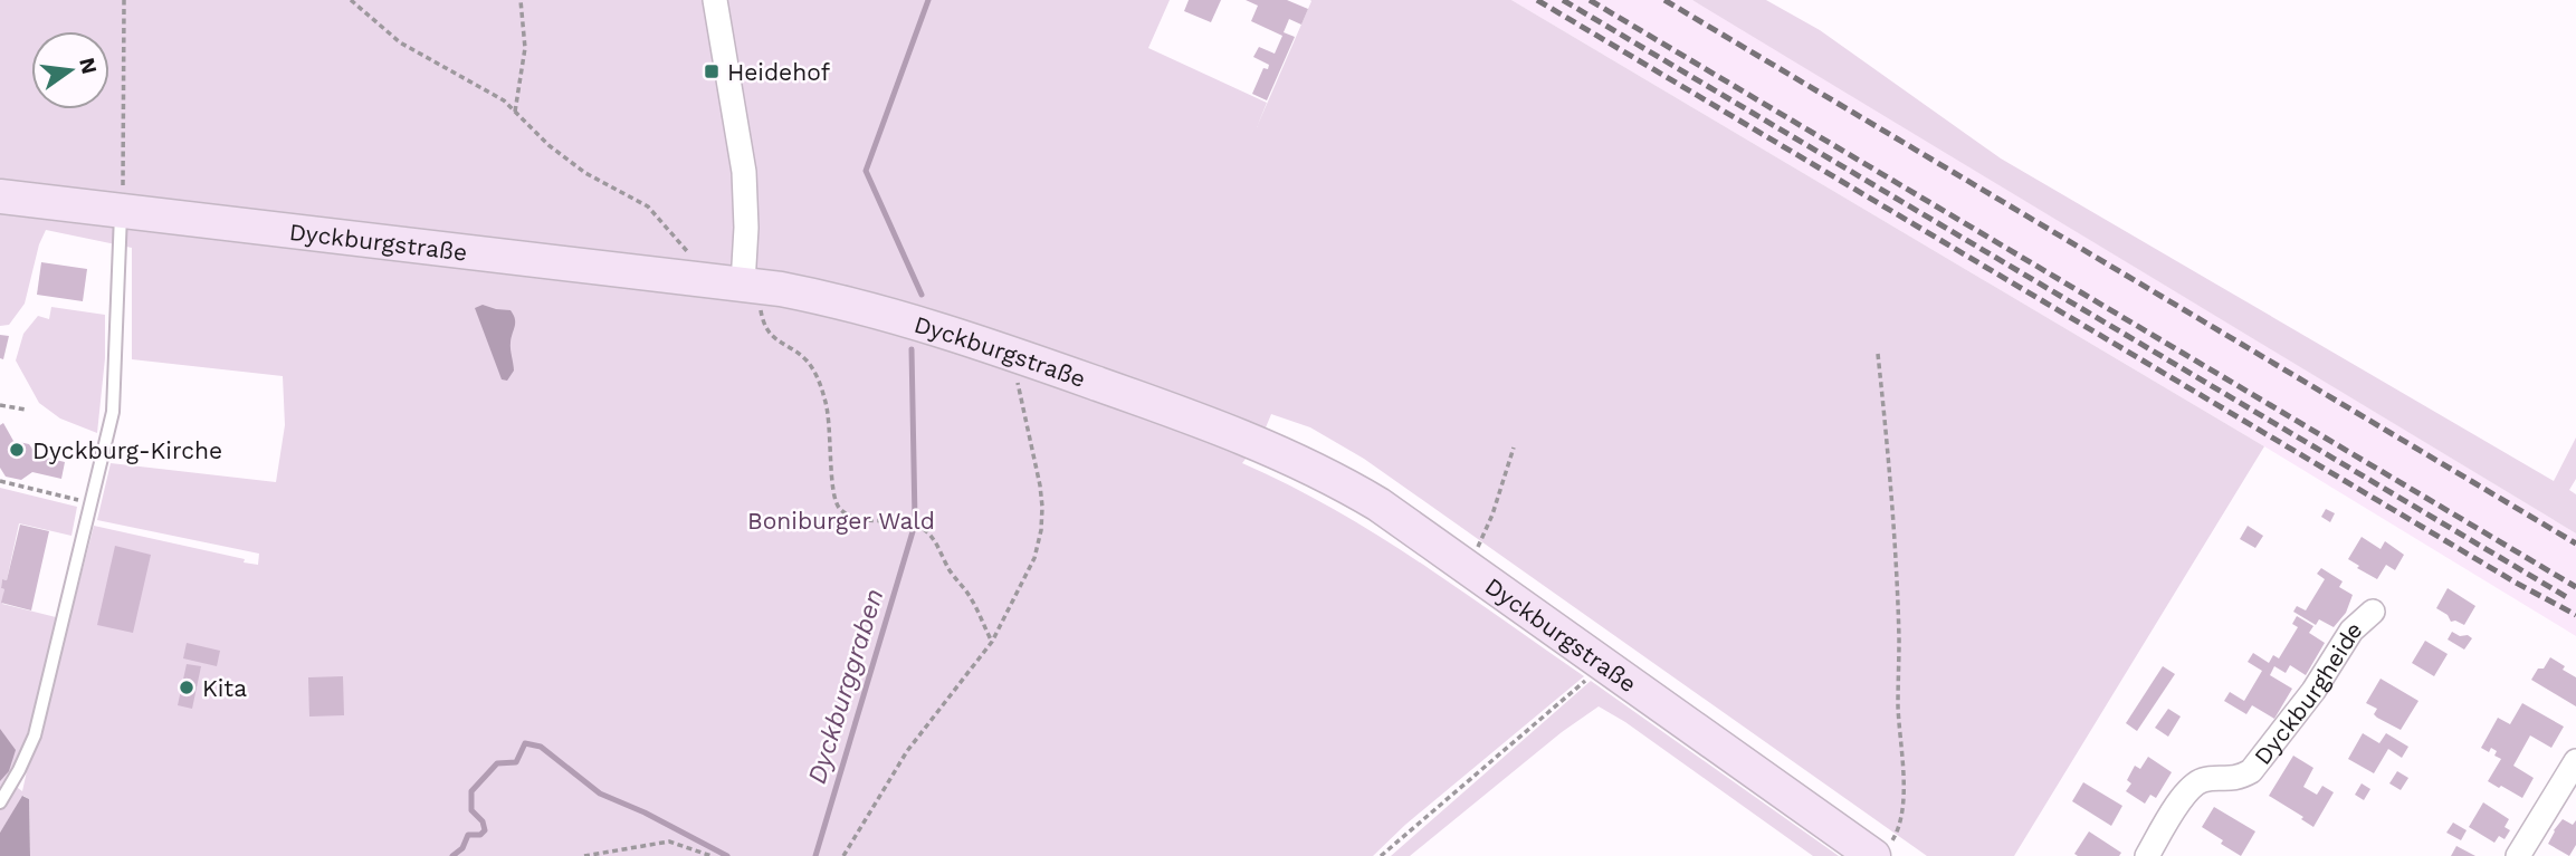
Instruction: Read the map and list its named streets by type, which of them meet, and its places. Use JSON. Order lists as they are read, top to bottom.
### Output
{
  "streets": {
    "street": ["Dyckburgstraße", "Dyckburgheide"]
  },
  "water": ["Dyckburggraben"],
  "parks": ["Boniburger Wald"],
  "places": {
    "transit": ["Heidehof"],
    "other": ["Dyckburg-Kirche", "Kita"]
  },
  "north": "right"
}
